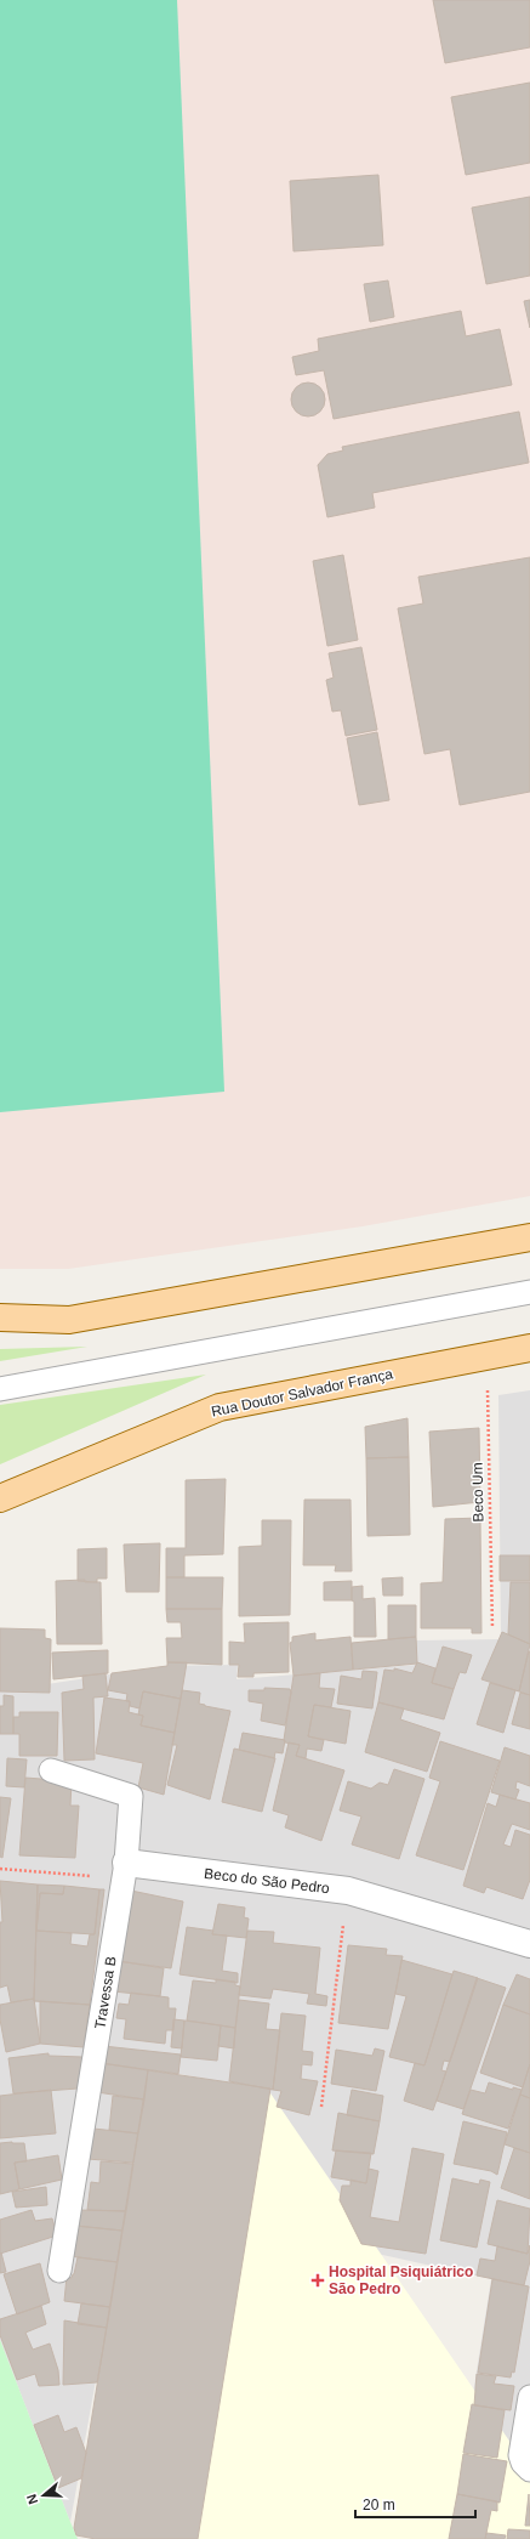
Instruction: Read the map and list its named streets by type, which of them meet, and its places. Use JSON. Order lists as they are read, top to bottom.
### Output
{
  "streets": {
    "main road": ["Rua Doutor Salvador França"],
    "street": ["Beco do São Pedro"],
    "lane": ["Travessa B"],
    "path": ["Beco Um"]
  },
  "crossings": [
    ["Rua Doutor Salvador França", "Beco Um"],
    ["Beco do São Pedro", "Travessa B"]
  ],
  "places": {
    "health": ["Hospital Psiquiátrico São Pedro"]
  },
  "scale_bar": "20 m",
  "north": "left"
}
